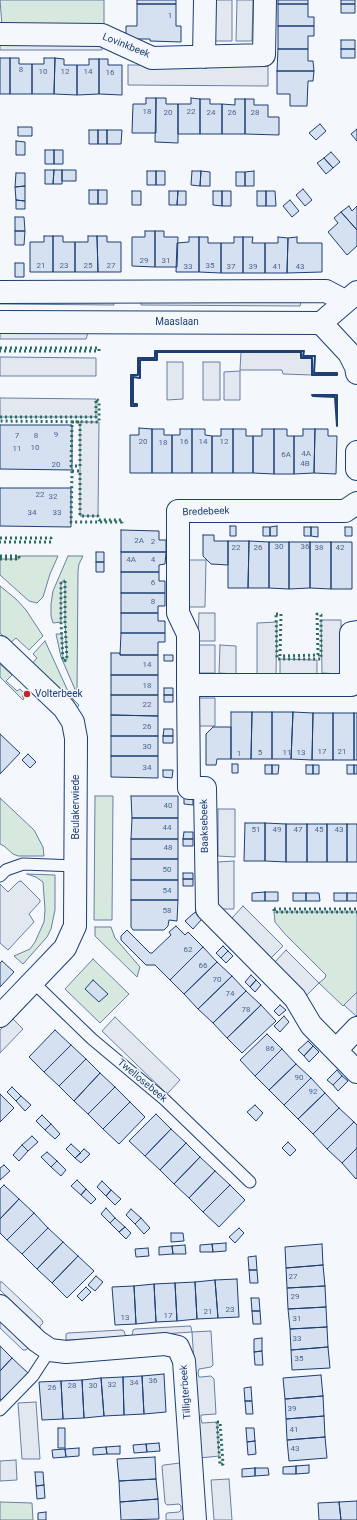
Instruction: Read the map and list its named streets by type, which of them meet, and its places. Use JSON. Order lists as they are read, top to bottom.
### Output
{
  "streets": {
    "street": [
      "Lovinkbeek",
      "Maaslaan",
      "Bredebeek",
      "Beulakerwiede",
      "Baaksebeek",
      "Tilligterbeek"
    ],
    "lane": ["Twellosebeek"]
  },
  "crossings": [
    ["Bredebeek", "Baaksebeek"],
    ["Beulakerwiede", "Twellosebeek"]
  ],
  "places": ["Volterbeek"],
  "house_numbers": [
    "1",
    "8",
    "10",
    "12",
    "14",
    "16",
    "18",
    "22",
    "20",
    "24",
    "26",
    "28",
    "29",
    "31",
    "21",
    "23",
    "25",
    "27",
    "35",
    "33",
    "37",
    "39",
    "41",
    "43",
    "9",
    "7",
    "8",
    "20",
    "16",
    "14",
    "12",
    "18",
    "10",
    "11",
    "4A",
    "6A",
    "4B",
    "20",
    "22",
    "32",
    "34",
    "33",
    "2A",
    "2",
    "30",
    "36",
    "22",
    "26",
    "38",
    "42",
    "4A",
    "4",
    "6",
    "8",
    "14",
    "18",
    "22",
    "26",
    "30",
    "17",
    "21",
    "5",
    "11",
    "13",
    "1",
    "34",
    "40",
    "44",
    "51",
    "49",
    "47",
    "45",
    "43",
    "48",
    "50",
    "54",
    "58",
    "62",
    "66",
    "70",
    "74",
    "78",
    "86",
    "90",
    "92",
    "27",
    "29",
    "23",
    "21",
    "17",
    "13",
    "31",
    "33",
    "35",
    "36",
    "34",
    "32",
    "28",
    "30",
    "26",
    "39",
    "41",
    "43"
  ]
}
